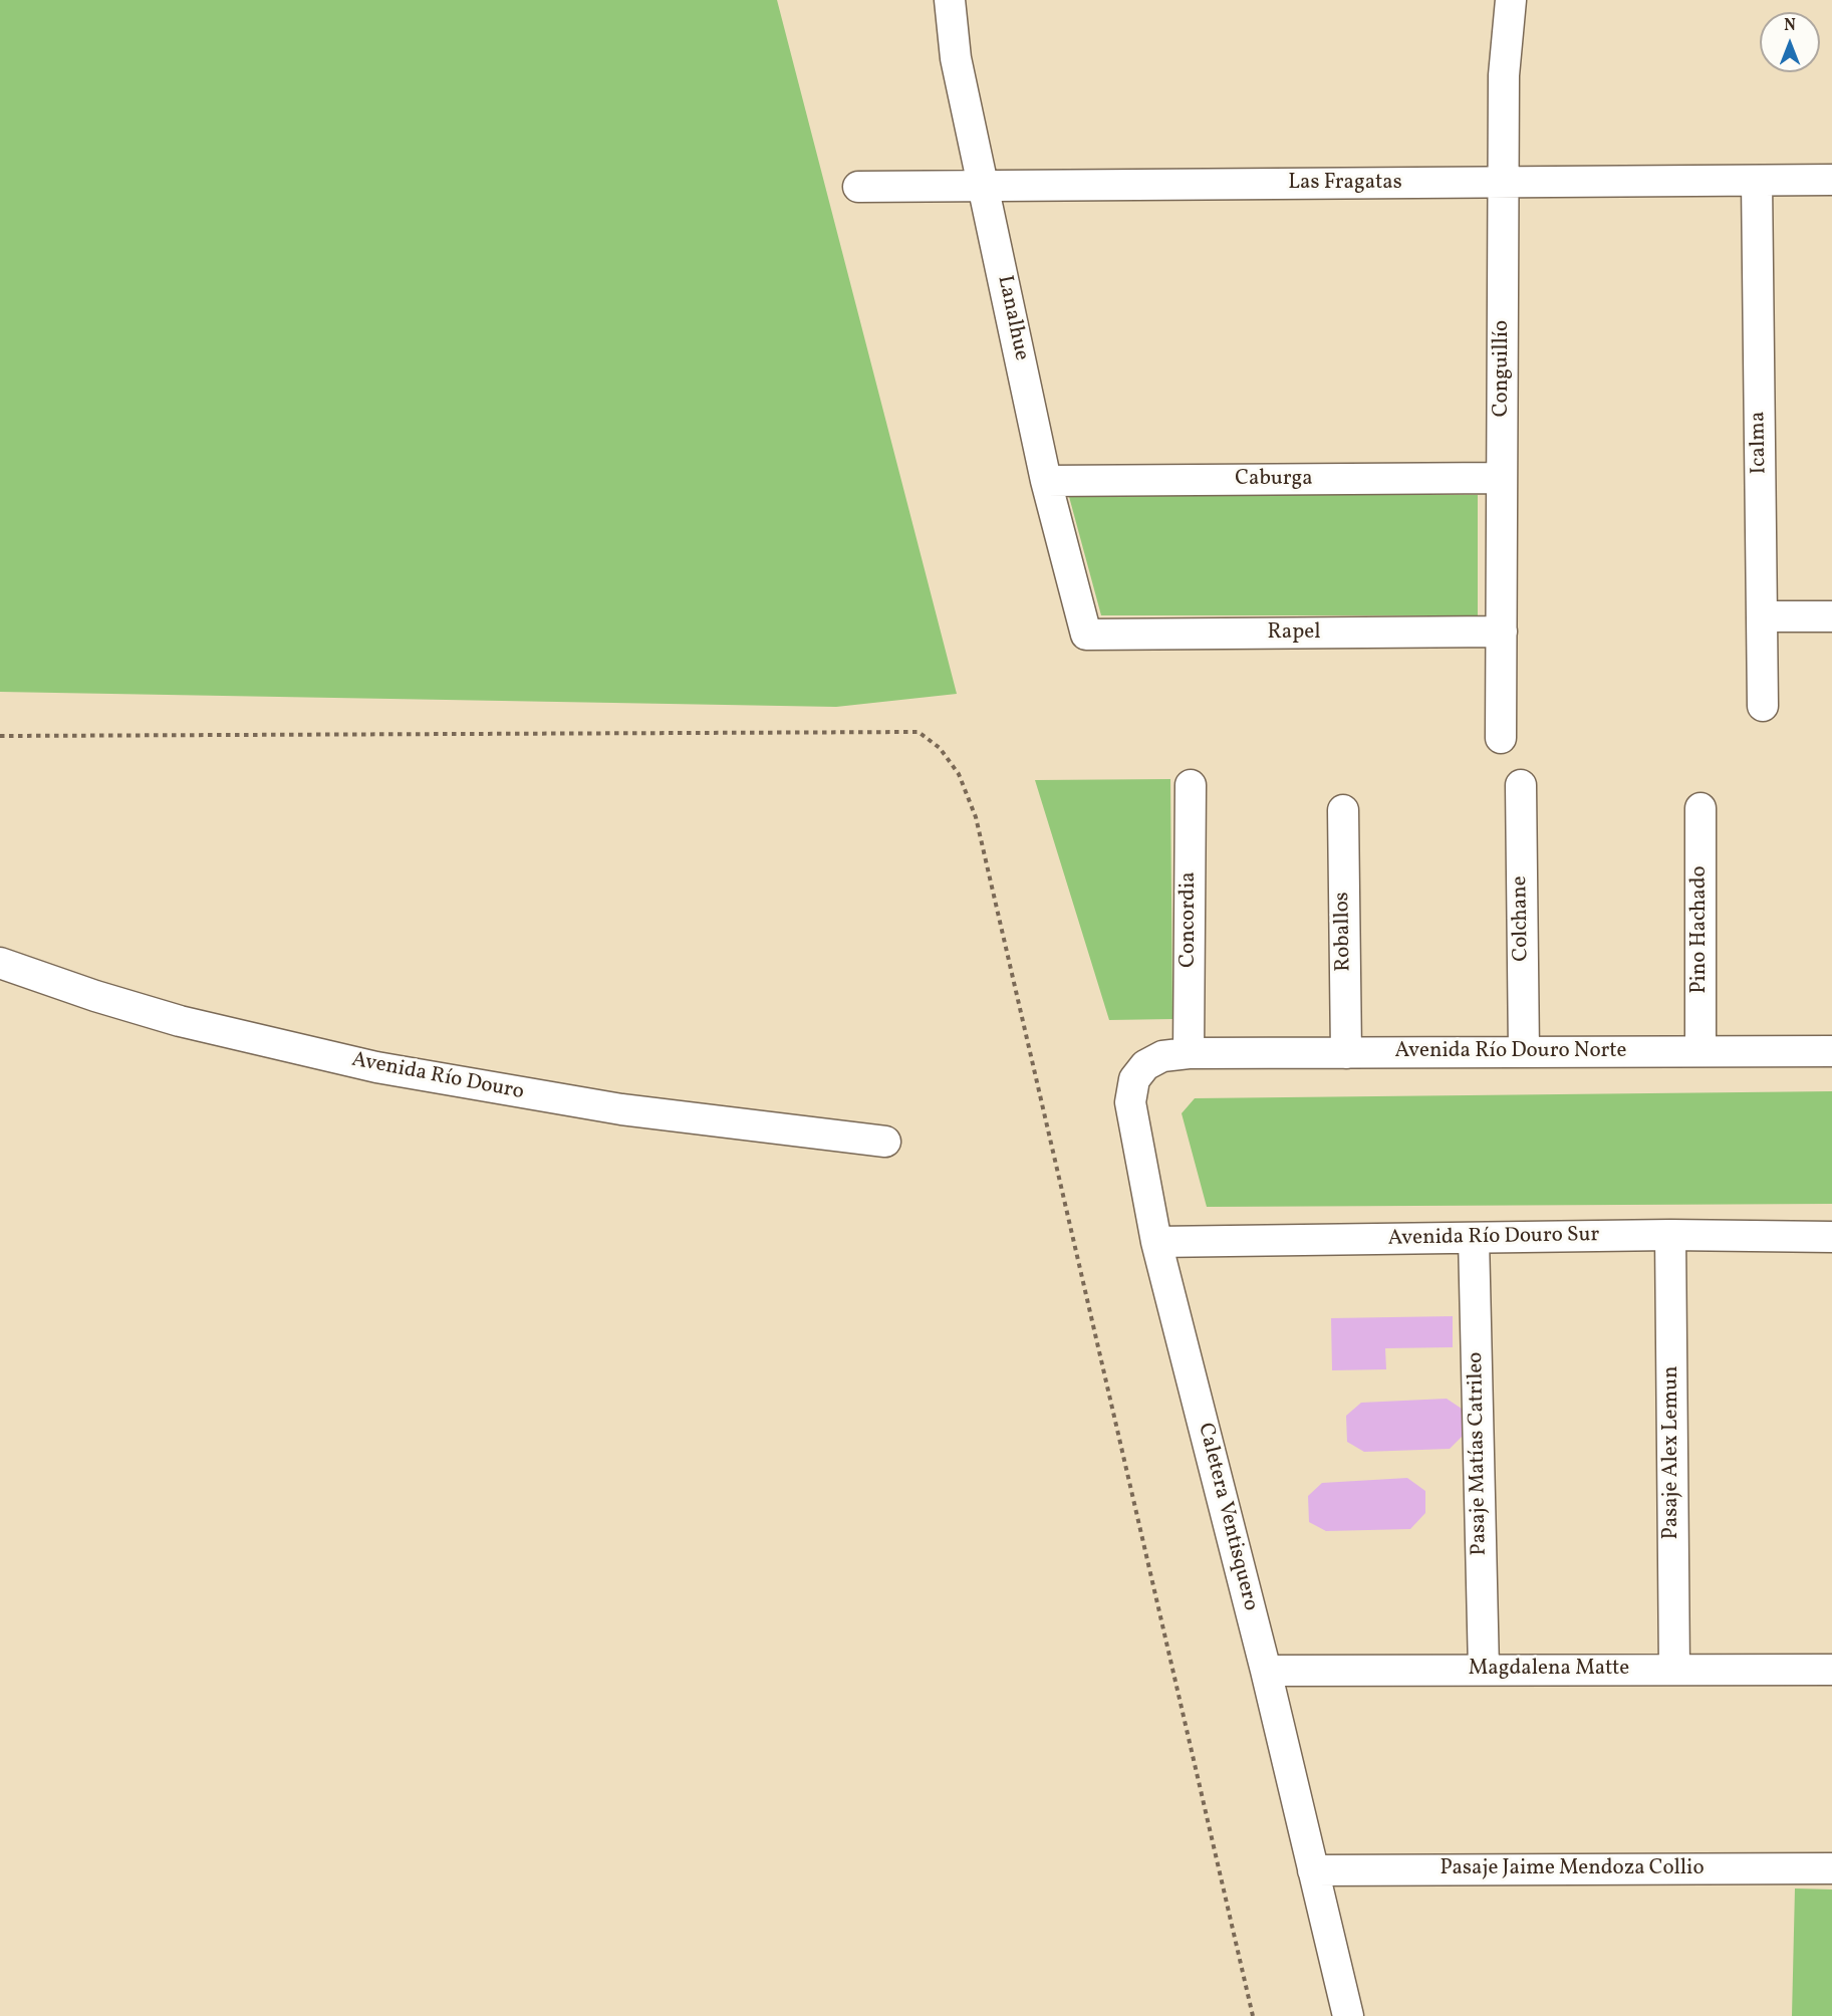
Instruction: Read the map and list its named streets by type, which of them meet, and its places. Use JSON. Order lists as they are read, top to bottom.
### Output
{
  "streets": {
    "street": [
      "Las Fragatas",
      "Lanalhue",
      "Conguillío",
      "Icalma",
      "Caburga",
      "Rapel",
      "Colchane",
      "Concordia",
      "Pino Hachado",
      "Roballos",
      "Avenida Río Douro Norte",
      "Avenida Río Douro",
      "Avenida Río Douro Sur",
      "Pasaje Alex Lemun",
      "Pasaje Matías Catrileo",
      "Caletera Ventisquero",
      "Magdalena Matte",
      "Pasaje Jaime Mendoza Collio"
    ]
  },
  "crossings": [
    ["Las Fragatas", "Lanalhue"],
    ["Las Fragatas", "Conguillío"],
    ["Las Fragatas", "Icalma"],
    ["Lanalhue", "Caburga"],
    ["Lanalhue", "Rapel"],
    ["Conguillío", "Caburga"],
    ["Conguillío", "Rapel"],
    ["Colchane", "Avenida Río Douro Norte"],
    ["Concordia", "Avenida Río Douro Norte"],
    ["Concordia", "Caletera Ventisquero"],
    ["Pino Hachado", "Avenida Río Douro Norte"],
    ["Roballos", "Avenida Río Douro Norte"],
    ["Avenida Río Douro Norte", "Caletera Ventisquero"],
    ["Avenida Río Douro Sur", "Pasaje Alex Lemun"],
    ["Avenida Río Douro Sur", "Pasaje Matías Catrileo"],
    ["Avenida Río Douro Sur", "Caletera Ventisquero"],
    ["Pasaje Alex Lemun", "Magdalena Matte"],
    ["Pasaje Matías Catrileo", "Magdalena Matte"],
    ["Caletera Ventisquero", "Magdalena Matte"],
    ["Caletera Ventisquero", "Pasaje Jaime Mendoza Collio"]
  ],
  "north": "top"
}
